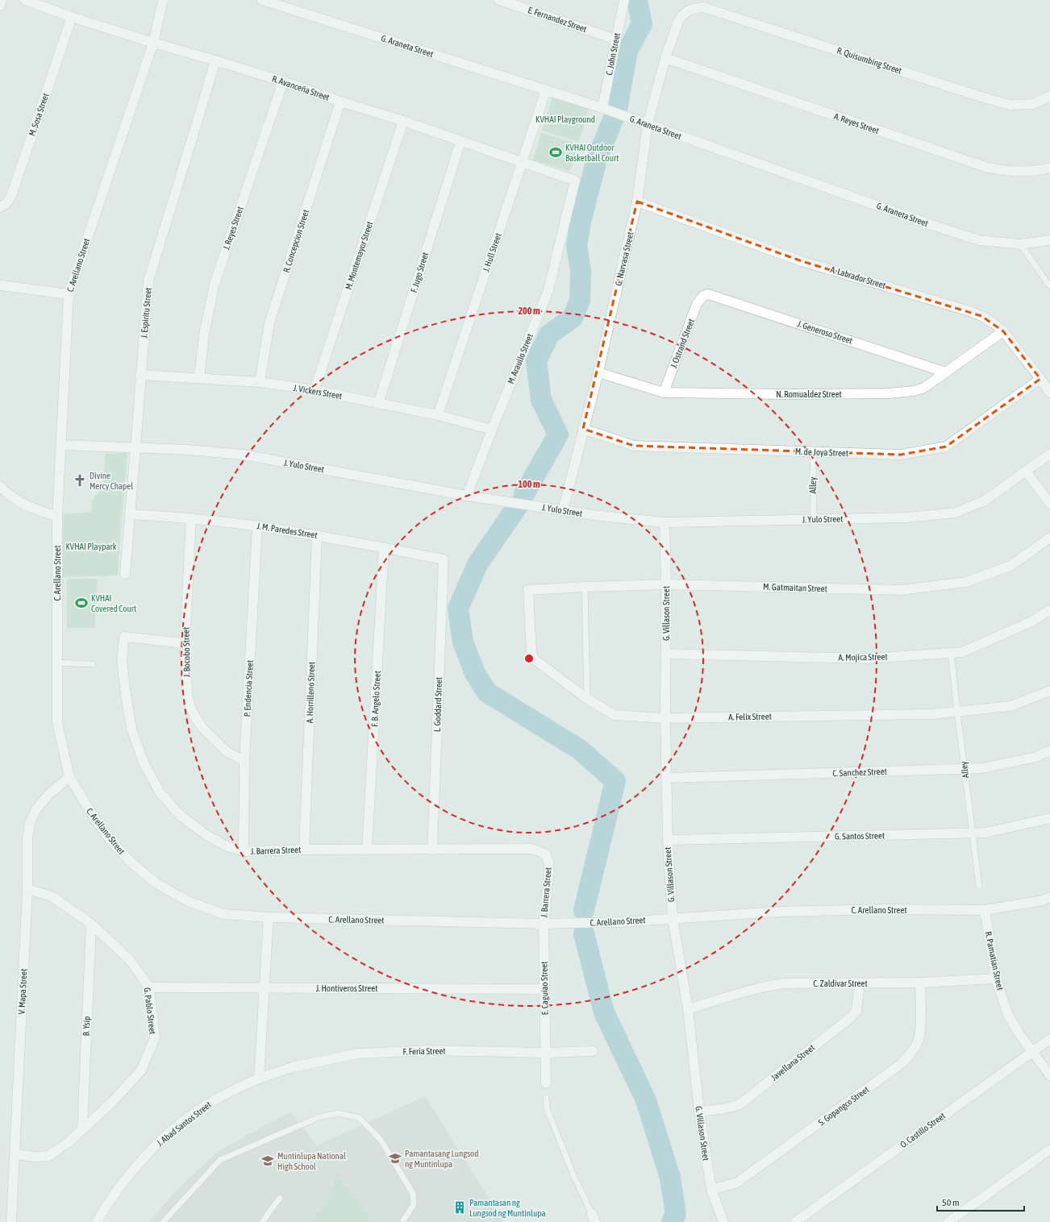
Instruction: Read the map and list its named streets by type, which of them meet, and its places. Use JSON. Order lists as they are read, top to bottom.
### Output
{
  "streets": {
    "street": [
      "E. Fernandez Street",
      "G. Araneta Street",
      "C. John Street",
      "R. Quisumbing Street",
      "R. Avanceña Street",
      "M. Sosa Street",
      "A. Reyes Street",
      "J. Reyes Street",
      "R. Concepcion Street",
      "J. Hull Street",
      "M. Montemayor Street",
      "G. Narvasa Street",
      "C. Arellano Street",
      "F. Jugo Street",
      "A. Labrador Street",
      "J. Espiritu Street",
      "J. Generoso Street",
      "J. Ostrand Street",
      "M. Araullo Street",
      "J. Vickers Street",
      "N. Romualdez Street",
      "M. de Joya Street",
      "J. Yulo Street",
      "J. M. Paredes Street",
      "M. Gatmaitan Street",
      "G. Villason Street",
      "J. Bocobo Street",
      "A. Mojica Street",
      "P. Endencia Street",
      "A. Horrilleno Street",
      "F. B. Angelo Street",
      "L. Goddard Street",
      "A. Felix Street",
      "C. Sanchez Street",
      "G. Santos Street",
      "J. Barrera Street",
      "R. Pamatian Street",
      "C. Zaldivar Street",
      "J. Hontiveros Street",
      "E. Caguiao Street",
      "V. Mapa Street",
      "G. Pablo Street",
      "B. Ysip",
      "F. Feria Street",
      "Javellana Street",
      "S. Gopangco Street",
      "J. Abad Santos Street",
      "O. Castillo Street"
    ],
    "lane": ["Alley"]
  },
  "crossings": [
    ["E. Fernandez Street", "C. John Street"],
    ["G. Araneta Street", "C. John Street"],
    ["G. Araneta Street", "J. Hull Street"],
    ["G. Araneta Street", "G. Narvasa Street"],
    ["R. Quisumbing Street", "G. Narvasa Street"],
    ["R. Avanceña Street", "M. Sosa Street"],
    ["R. Avanceña Street", "J. Reyes Street"],
    ["R. Avanceña Street", "R. Concepcion Street"],
    ["R. Avanceña Street", "J. Hull Street"],
    ["R. Avanceña Street", "M. Montemayor Street"],
    ["R. Avanceña Street", "C. Arellano Street"],
    ["R. Avanceña Street", "F. Jugo Street"],
    ["R. Avanceña Street", "J. Espiritu Street"],
    ["R. Avanceña Street", "M. Araullo Street"],
    ["A. Reyes Street", "G. Narvasa Street"],
    ["J. Reyes Street", "J. Vickers Street"],
    ["R. Concepcion Street", "J. Vickers Street"],
    ["J. Hull Street", "J. Vickers Street"],
    ["M. Montemayor Street", "J. Vickers Street"],
    ["G. Narvasa Street", "A. Labrador Street"],
    ["G. Narvasa Street", "N. Romualdez Street"],
    ["G. Narvasa Street", "M. de Joya Street"],
    ["G. Narvasa Street", "J. Yulo Street"],
    ["C. Arellano Street", "J. Yulo Street"],
    ["C. Arellano Street", "G. Villason Street"],
    ["C. Arellano Street", "J. Barrera Street"],
    ["C. Arellano Street", "R. Pamatian Street"],
    ["C. Arellano Street", "E. Caguiao Street"],
    ["C. Arellano Street", "V. Mapa Street"],
    ["F. Jugo Street", "J. Vickers Street"],
    ["A. Labrador Street", "N. Romualdez Street"],
    ["A. Labrador Street", "M. de Joya Street"],
    ["J. Espiritu Street", "J. Vickers Street"],
    ["J. Espiritu Street", "J. Yulo Street"],
    ["J. Espiritu Street", "J. M. Paredes Street"],
    ["J. Generoso Street", "J. Ostrand Street"],
    ["J. Generoso Street", "N. Romualdez Street"],
    ["J. Ostrand Street", "N. Romualdez Street"],
    ["M. Araullo Street", "J. Vickers Street"],
    ["M. Araullo Street", "J. Yulo Street"],
    ["M. de Joya Street", "Alley"],
    ["J. Yulo Street", "Alley"],
    ["J. Yulo Street", "G. Villason Street"],
    ["Alley", "A. Mojica Street"],
    ["Alley", "A. Felix Street"],
    ["Alley", "C. Sanchez Street"],
    ["Alley", "G. Santos Street"],
    ["J. M. Paredes Street", "J. Bocobo Street"],
    ["J. M. Paredes Street", "P. Endencia Street"],
    ["J. M. Paredes Street", "A. Horrilleno Street"],
    ["J. M. Paredes Street", "F. B. Angelo Street"],
    ["J. M. Paredes Street", "L. Goddard Street"],
    ["M. Gatmaitan Street", "G. Villason Street"],
    ["M. Gatmaitan Street", "A. Felix Street"],
    ["G. Villason Street", "A. Mojica Street"],
    ["G. Villason Street", "A. Felix Street"],
    ["G. Villason Street", "C. Sanchez Street"],
    ["G. Villason Street", "G. Santos Street"],
    ["G. Villason Street", "C. Zaldivar Street"],
    ["G. Villason Street", "Javellana Street"],
    ["G. Villason Street", "S. Gopangco Street"],
    ["J. Bocobo Street", "P. Endencia Street"],
    ["J. Bocobo Street", "J. Barrera Street"],
    ["P. Endencia Street", "J. Barrera Street"],
    ["A. Horrilleno Street", "J. Barrera Street"],
    ["F. B. Angelo Street", "J. Barrera Street"],
    ["L. Goddard Street", "J. Barrera Street"],
    ["J. Barrera Street", "E. Caguiao Street"],
    ["R. Pamatian Street", "C. Zaldivar Street"],
    ["R. Pamatian Street", "O. Castillo Street"],
    ["C. Zaldivar Street", "Javellana Street"],
    ["C. Zaldivar Street", "S. Gopangco Street"],
    ["J. Hontiveros Street", "E. Caguiao Street"],
    ["J. Hontiveros Street", "G. Pablo Street"],
    ["E. Caguiao Street", "F. Feria Street"],
    ["V. Mapa Street", "G. Pablo Street"],
    ["G. Pablo Street", "B. Ysip"],
    ["F. Feria Street", "J. Abad Santos Street"]
  ],
  "parks": ["KVHAI Playground", "KVHAI Playpark"],
  "places": {
    "sports": ["KVHAI Outdoor Basketball Court", "KVHAI Covered Court"],
    "church": ["Divine Mercy Chapel"],
    "school or university": ["Pamantasang Lungsod ng Muntinlupa", "Muntinlupa National High School"],
    "building": ["Pamantasan ng Lungsod ng Muntinlupa"]
  },
  "scale_bar": "50 m",
  "rings": ["200 m", "100 m"]
}
